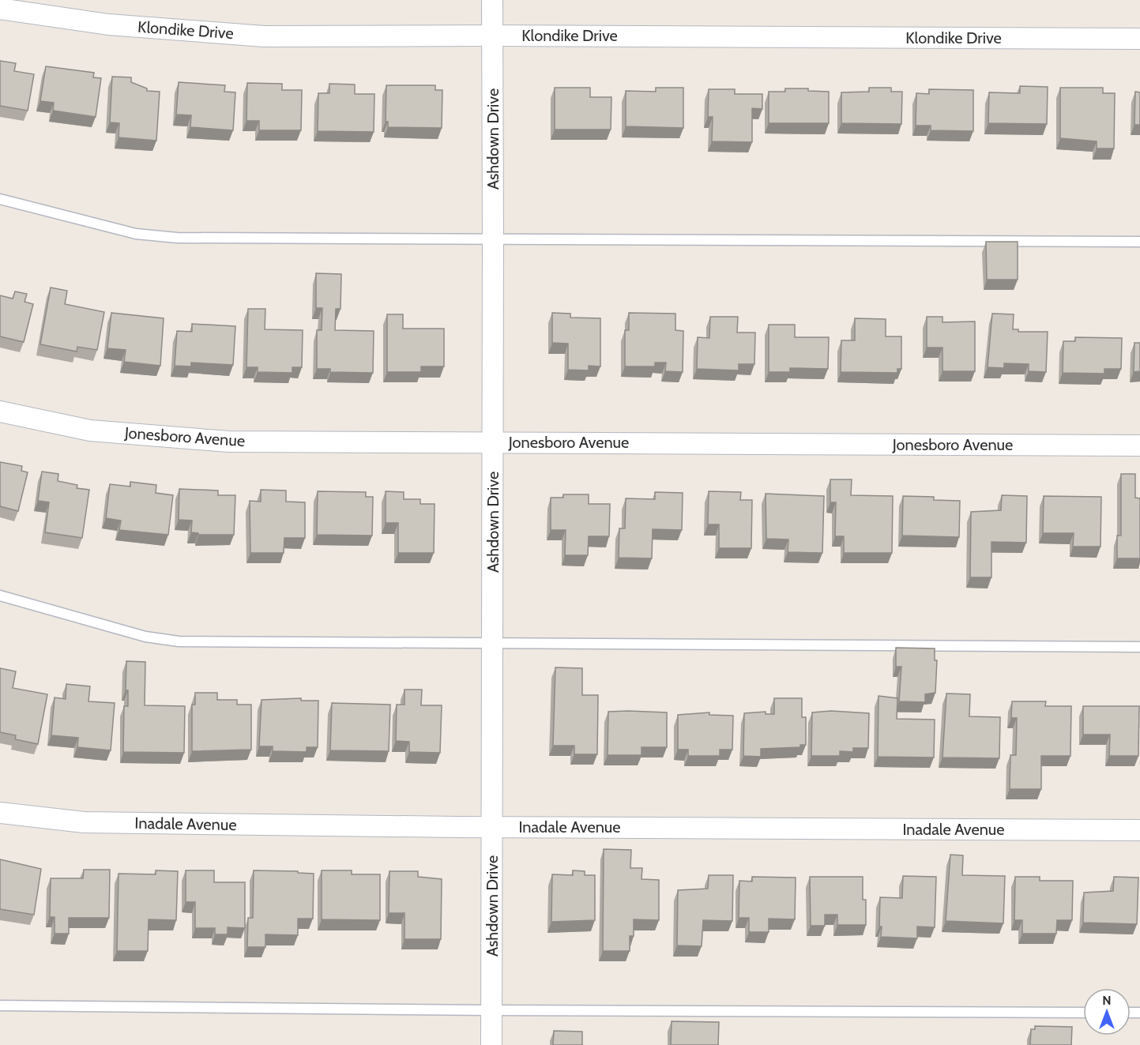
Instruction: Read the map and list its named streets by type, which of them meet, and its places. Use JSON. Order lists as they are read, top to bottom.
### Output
{
  "streets": {
    "street": [
      "Klondike Drive",
      "Ashdown Drive",
      "Jonesboro Avenue",
      "Inadale Avenue"
    ]
  },
  "crossings": [
    ["Klondike Drive", "Ashdown Drive"],
    ["Ashdown Drive", "Jonesboro Avenue"],
    ["Ashdown Drive", "Inadale Avenue"]
  ],
  "north": "top"
}
